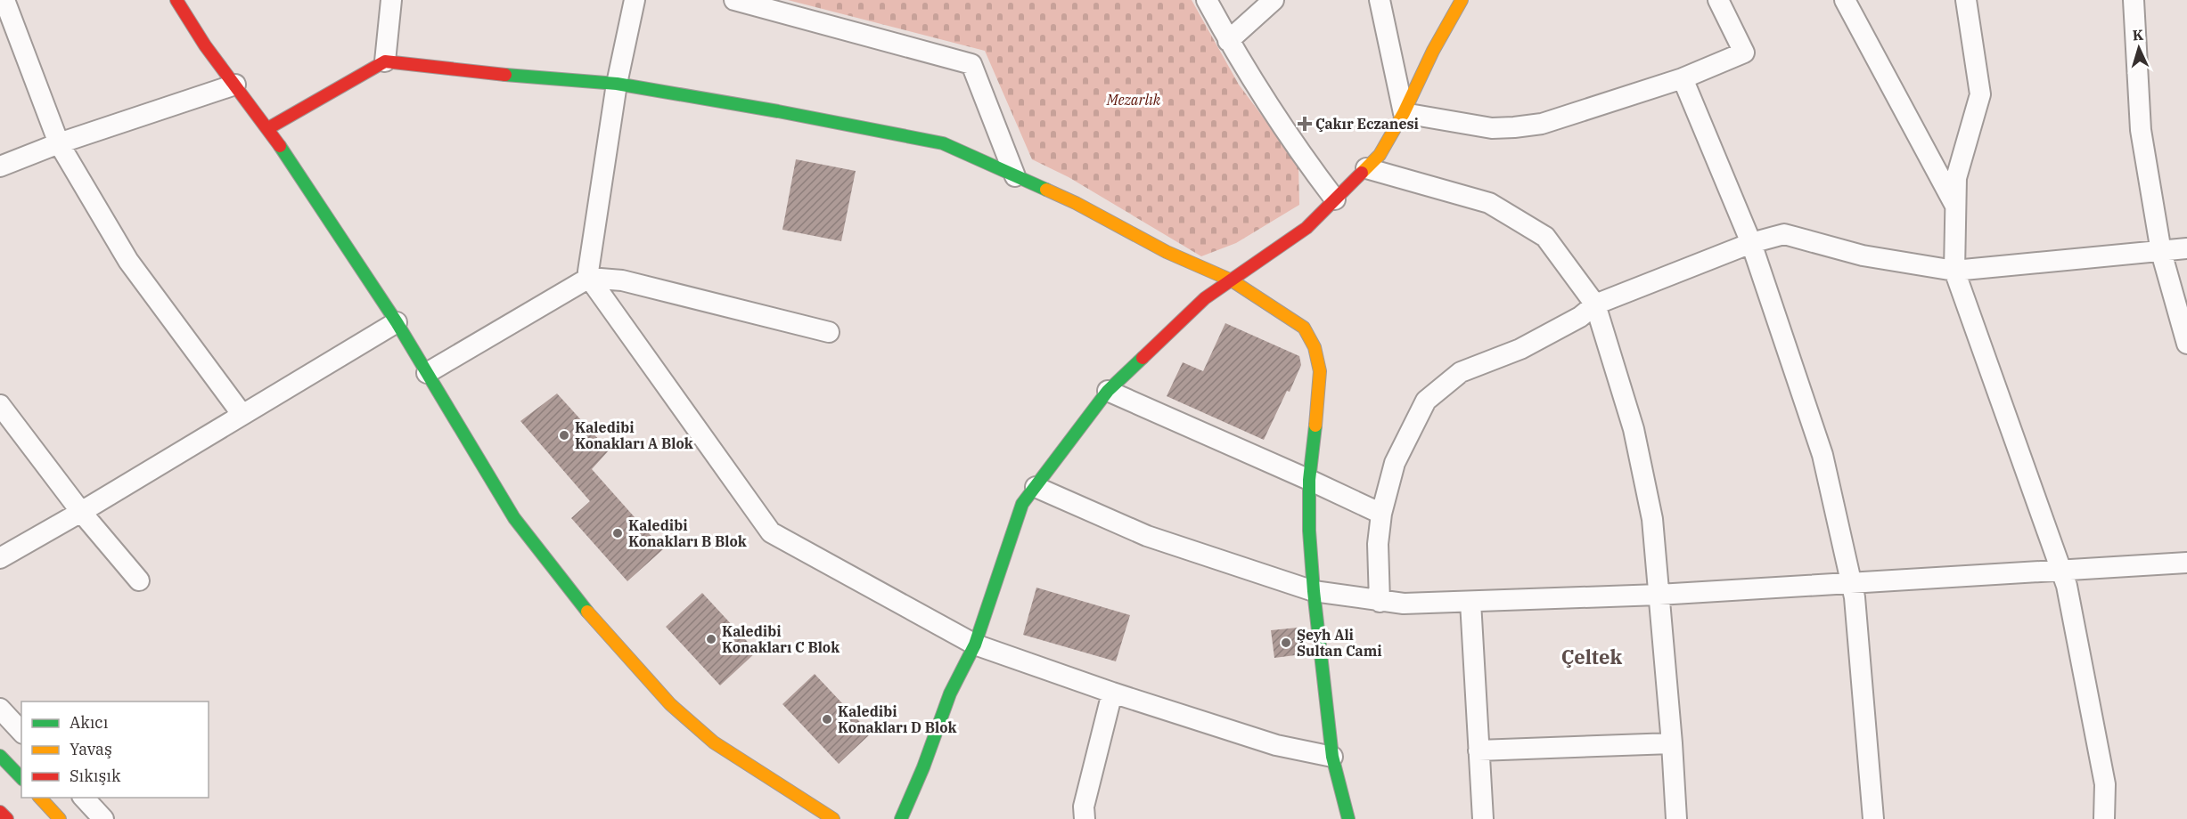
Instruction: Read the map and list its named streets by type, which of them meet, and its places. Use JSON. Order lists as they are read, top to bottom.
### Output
{
  "districts": ["Çeltek"],
  "parks": ["Mezarlık"],
  "places": {
    "health": ["Çakır Eczanesi"],
    "other": [
      "Kaledibi Konakları A Blok",
      "Kaledibi Konakları B Blok",
      "Kaledibi Konakları C Blok",
      "Şeyh Ali Sultan Cami",
      "Kaledibi Konakları D Blok"
    ]
  },
  "legend": ["Akıcı", "Yavaş", "Sıkışık"],
  "north": "top"
}
